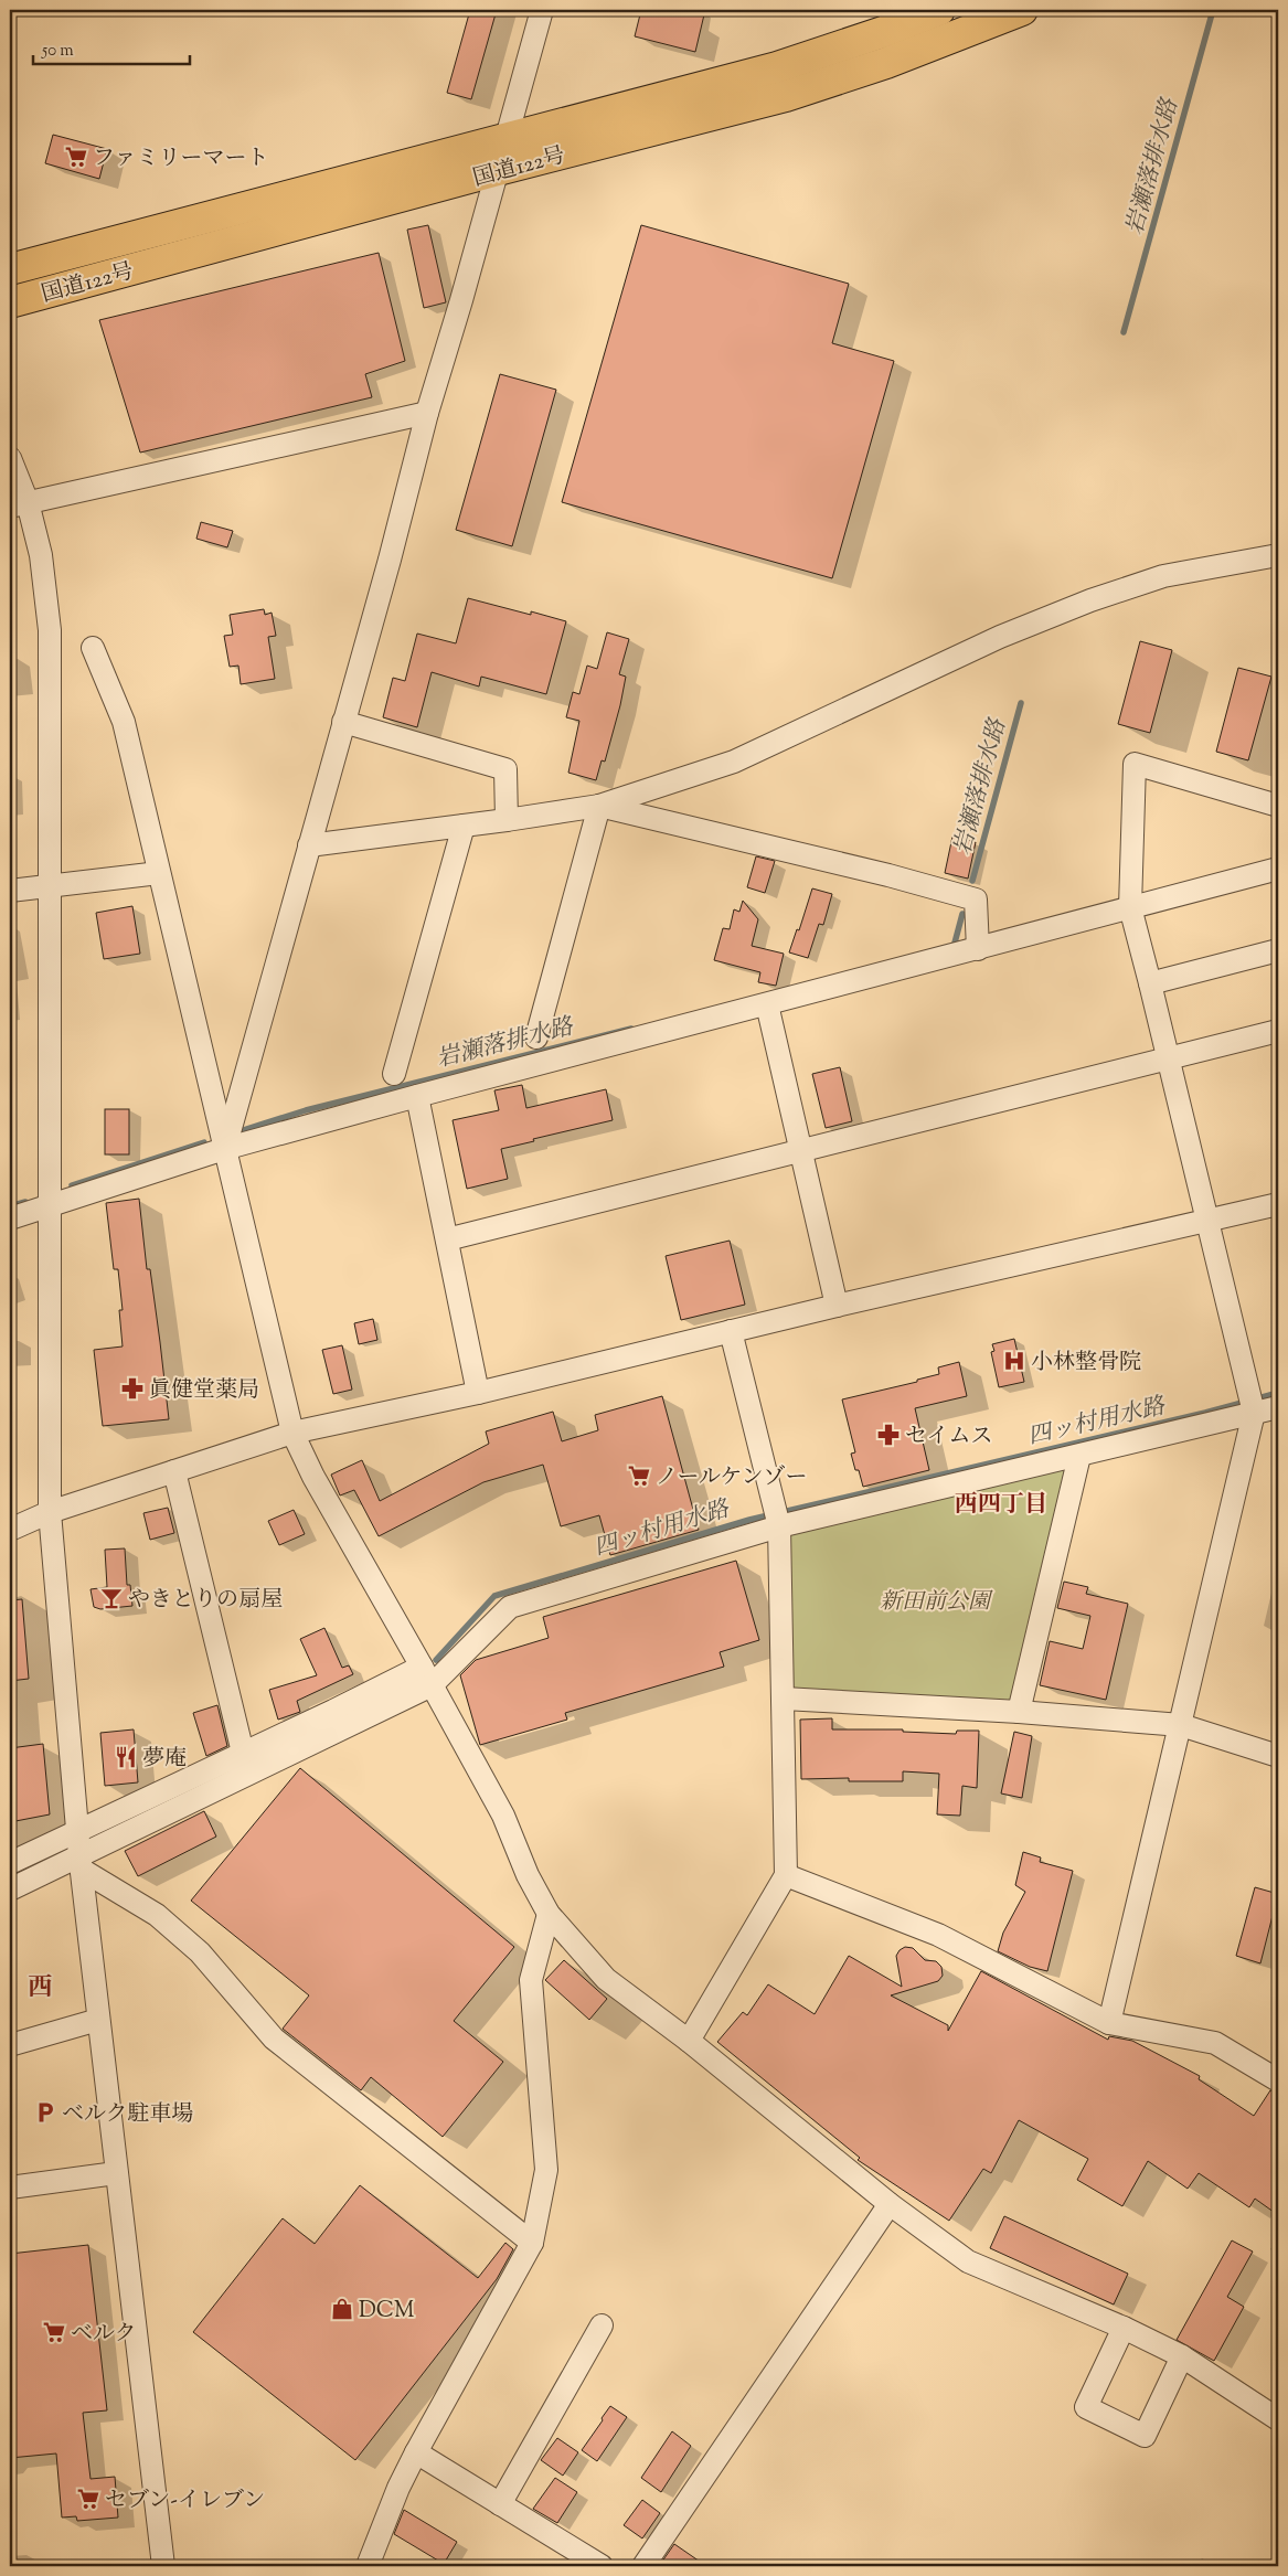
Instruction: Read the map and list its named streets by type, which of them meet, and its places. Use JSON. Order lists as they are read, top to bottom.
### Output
{
  "streets": {
    "highway": ["国道122号"]
  },
  "districts": ["西四丁目", "西"],
  "water": ["岩瀬落排水路", "四ッ村用水路"],
  "parks": ["新田前公園"],
  "places": {
    "supermarket": [
      "ファミリーマート",
      "ノールケンゾー",
      "ベルク",
      "セブン-イレブン"
    ],
    "hospital": ["小林整骨院"],
    "pharmacy": ["眞健堂薬局", "セイムス"],
    "bar": ["やきとりの扇屋"],
    "restaurant": ["夢庵"],
    "parking": ["ベルク駐車場"],
    "shop": ["DCM"]
  },
  "scale_bar": "50 m"
}
